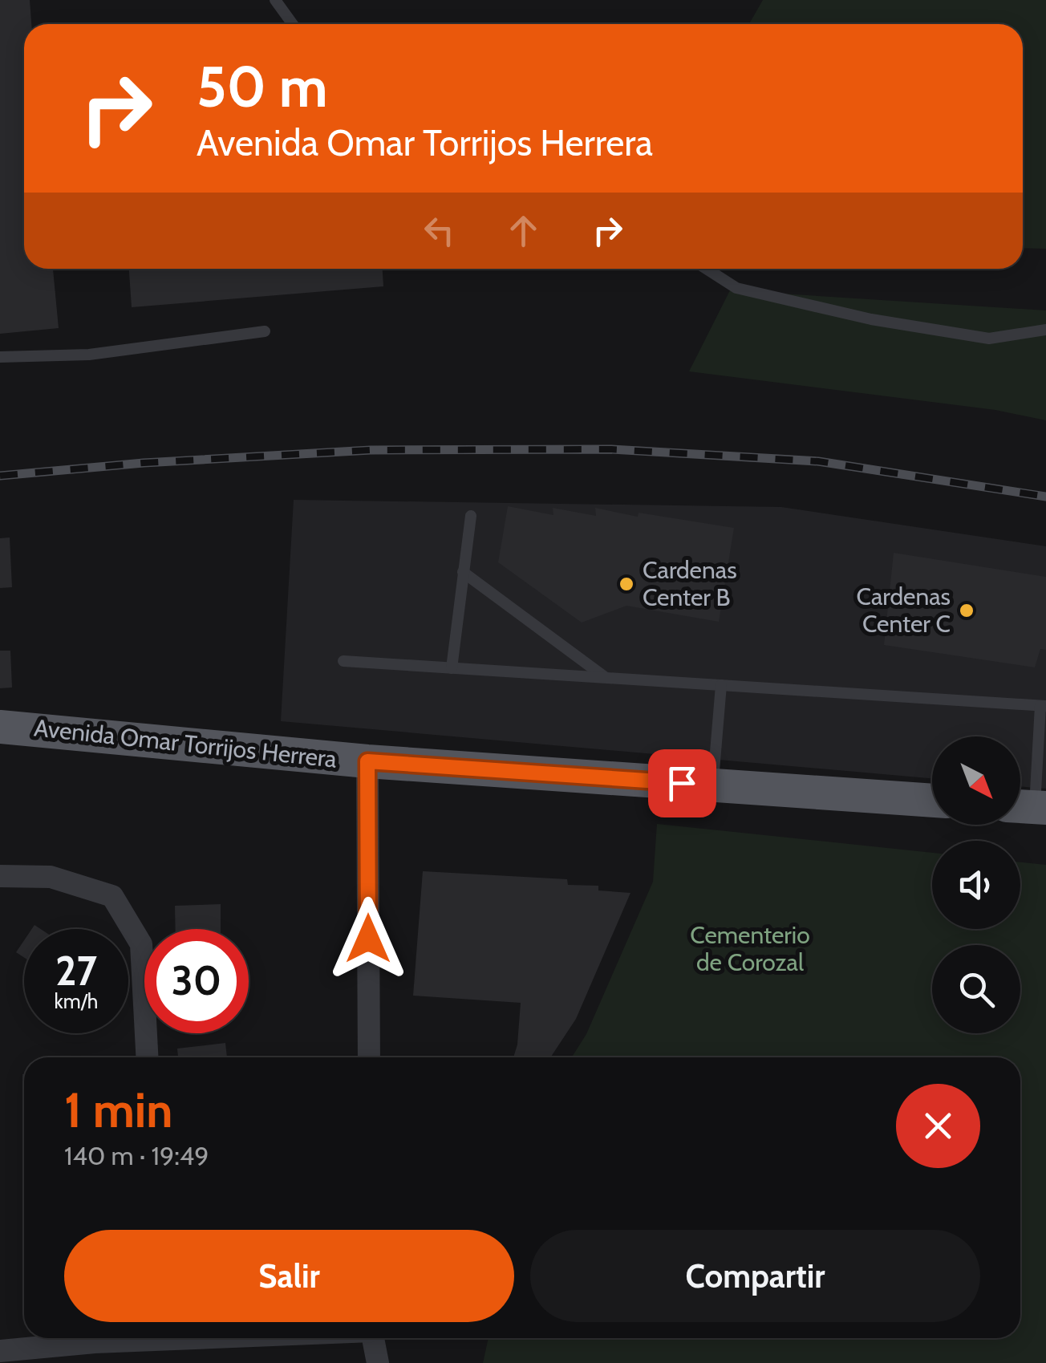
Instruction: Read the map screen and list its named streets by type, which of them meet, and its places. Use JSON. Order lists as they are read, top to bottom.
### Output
{
  "streets": {
    "main road": ["Avenida Omar Torrijos Herrera"]
  },
  "parks": ["Cementerio de Corozal"],
  "places": ["Cardenas Center B", "Cardenas Center C"],
  "north": "bottom right",
  "page": {
    "turn": ["50 m", "Avenida Omar Torrijos Herrera"],
    "speed": "27 km/h",
    "limit": "30",
    "heading": ["1 min", "140 m · 19:49"],
    "buttons": ["Salir", "Compartir"]
  }
}
